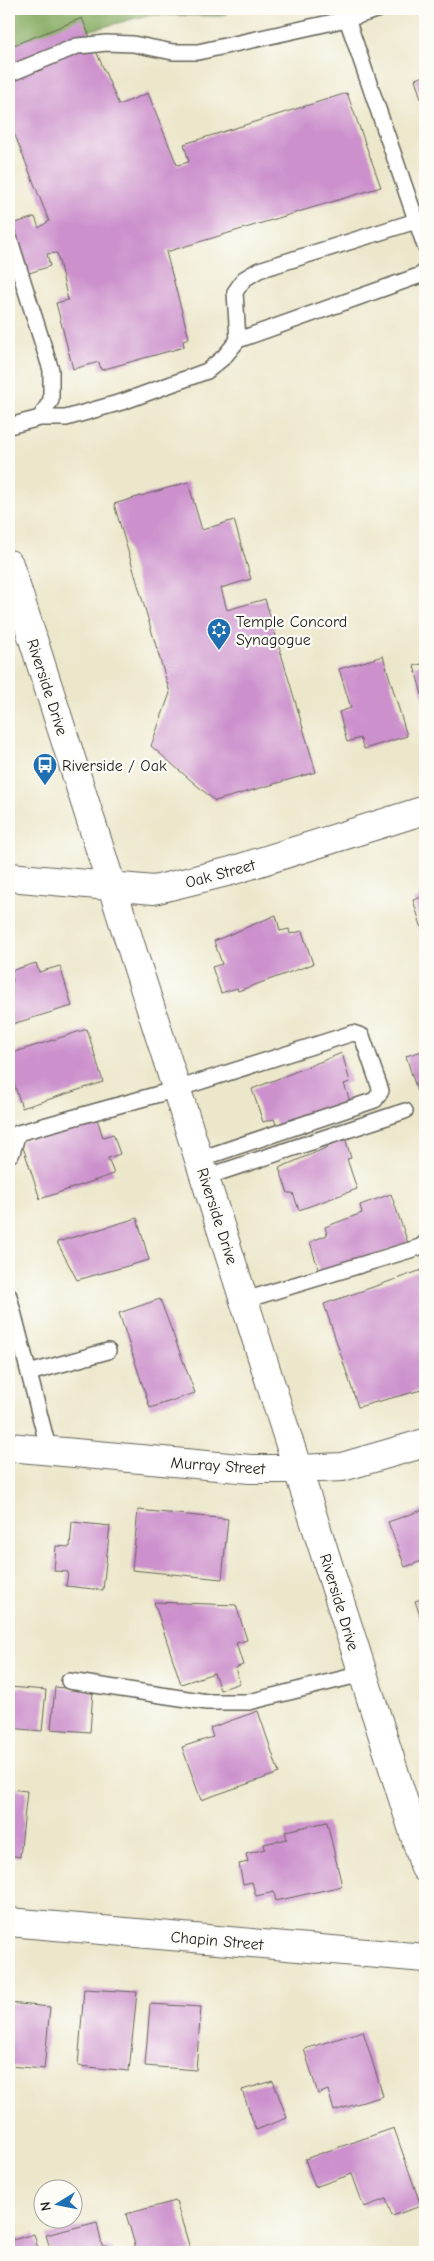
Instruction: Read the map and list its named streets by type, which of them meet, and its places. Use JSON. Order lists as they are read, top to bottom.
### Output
{
  "streets": {
    "main road": [
      "Riverside Drive",
      "Oak Street",
      "Murray Street",
      "Chapin Street"
    ]
  },
  "crossings": [
    ["Riverside Drive", "Oak Street"],
    ["Riverside Drive", "Murray Street"]
  ],
  "places": {
    "synagogue": ["Temple Concord Synagogue"],
    "bus stop": ["Riverside / Oak"]
  },
  "north": "left"
}
